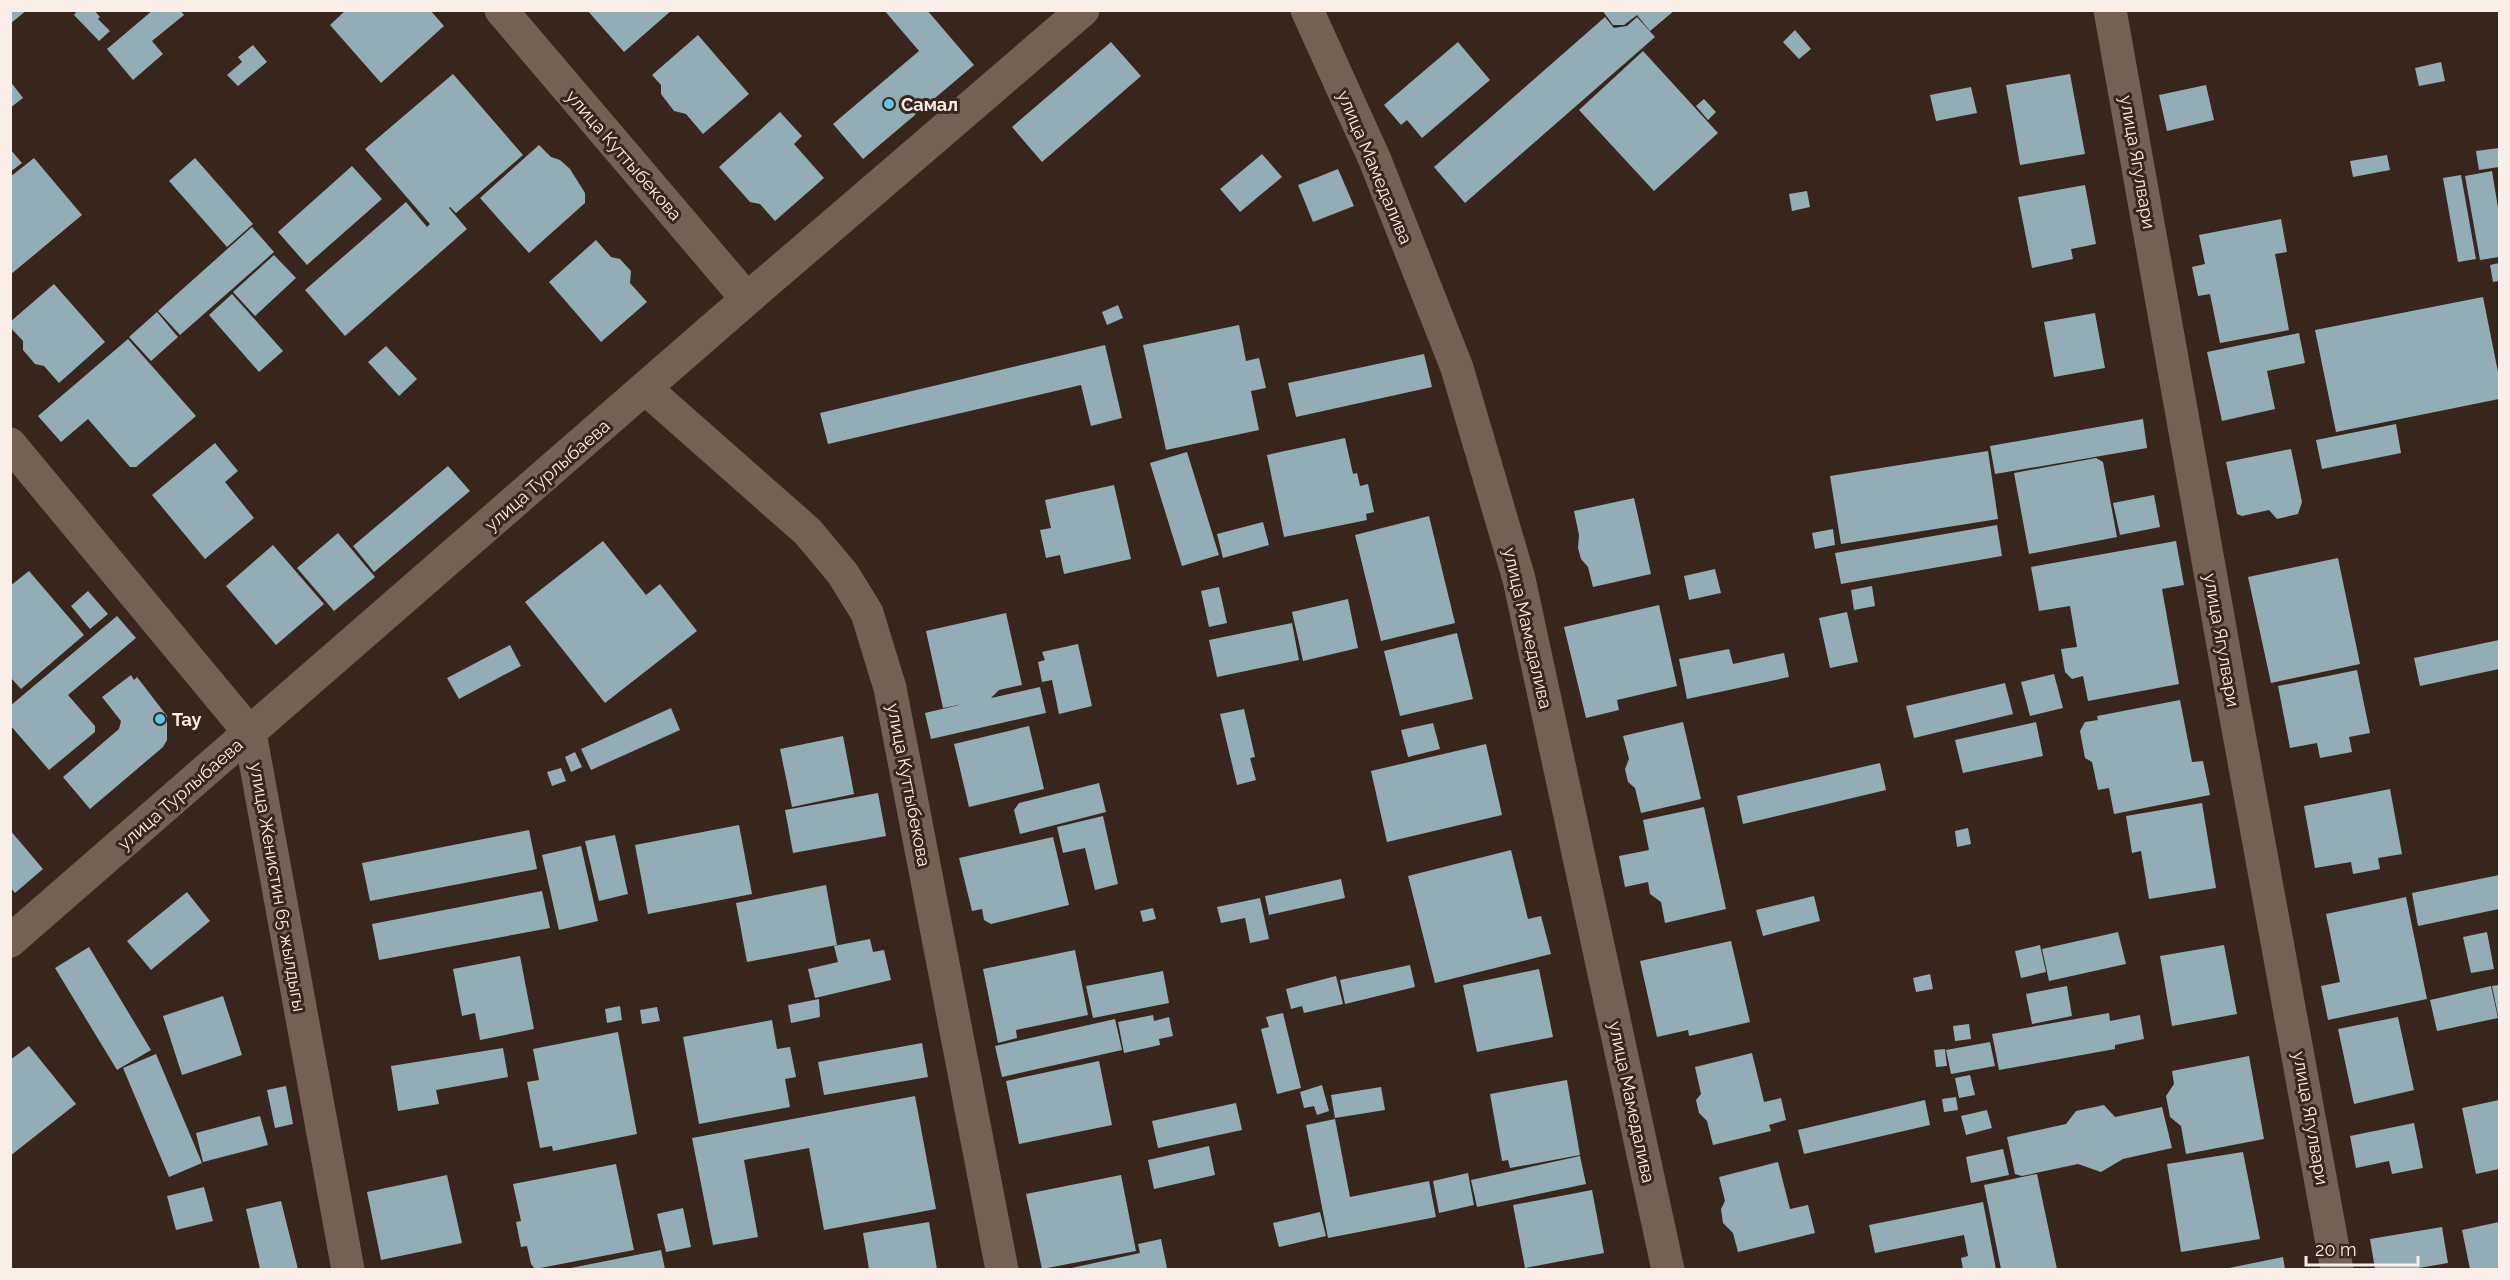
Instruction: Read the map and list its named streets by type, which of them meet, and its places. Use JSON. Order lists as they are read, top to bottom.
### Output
{
  "streets": {
    "street": [
      "улица Куттыбекова",
      "улица Ягулвари",
      "улица Мамедалива",
      "улица Турлыбаева",
      "улица Женистин 65 жылдыгы"
    ]
  },
  "crossings": [
    ["улица Куттыбекова", "улица Турлыбаева"],
    ["улица Турлыбаева", "улица Женистин 65 жылдыгы"]
  ],
  "places": ["Самал", "Тау"],
  "scale_bar": "20 m"
}
